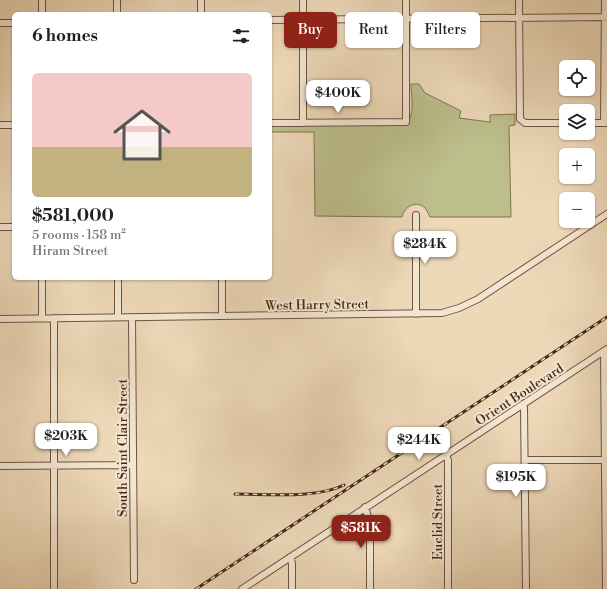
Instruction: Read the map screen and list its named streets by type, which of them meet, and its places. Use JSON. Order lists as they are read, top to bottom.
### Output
{
  "streets": {
    "street": [
      "West Harry Street",
      "Orient Boulevard",
      "South Saint Clair Street",
      "Euclid Street"
    ]
  },
  "crossings": [
    ["West Harry Street", "South Saint Clair Street"],
    ["Orient Boulevard", "Euclid Street"]
  ],
  "page": {
    "chip": ["Buy", "Rent", "Filters"],
    "heading": "6 homes",
    "map_buttons": ["+", "−"],
    "list": [
      {
        "name": "$581,000",
        "note": "5 rooms · 158 m² · Hiram Street"
      }
    ],
    "price": [
      "$400K",
      "$284K",
      "$203K",
      "$244K",
      "$195K",
      "$581K"
    ]
  }
}
